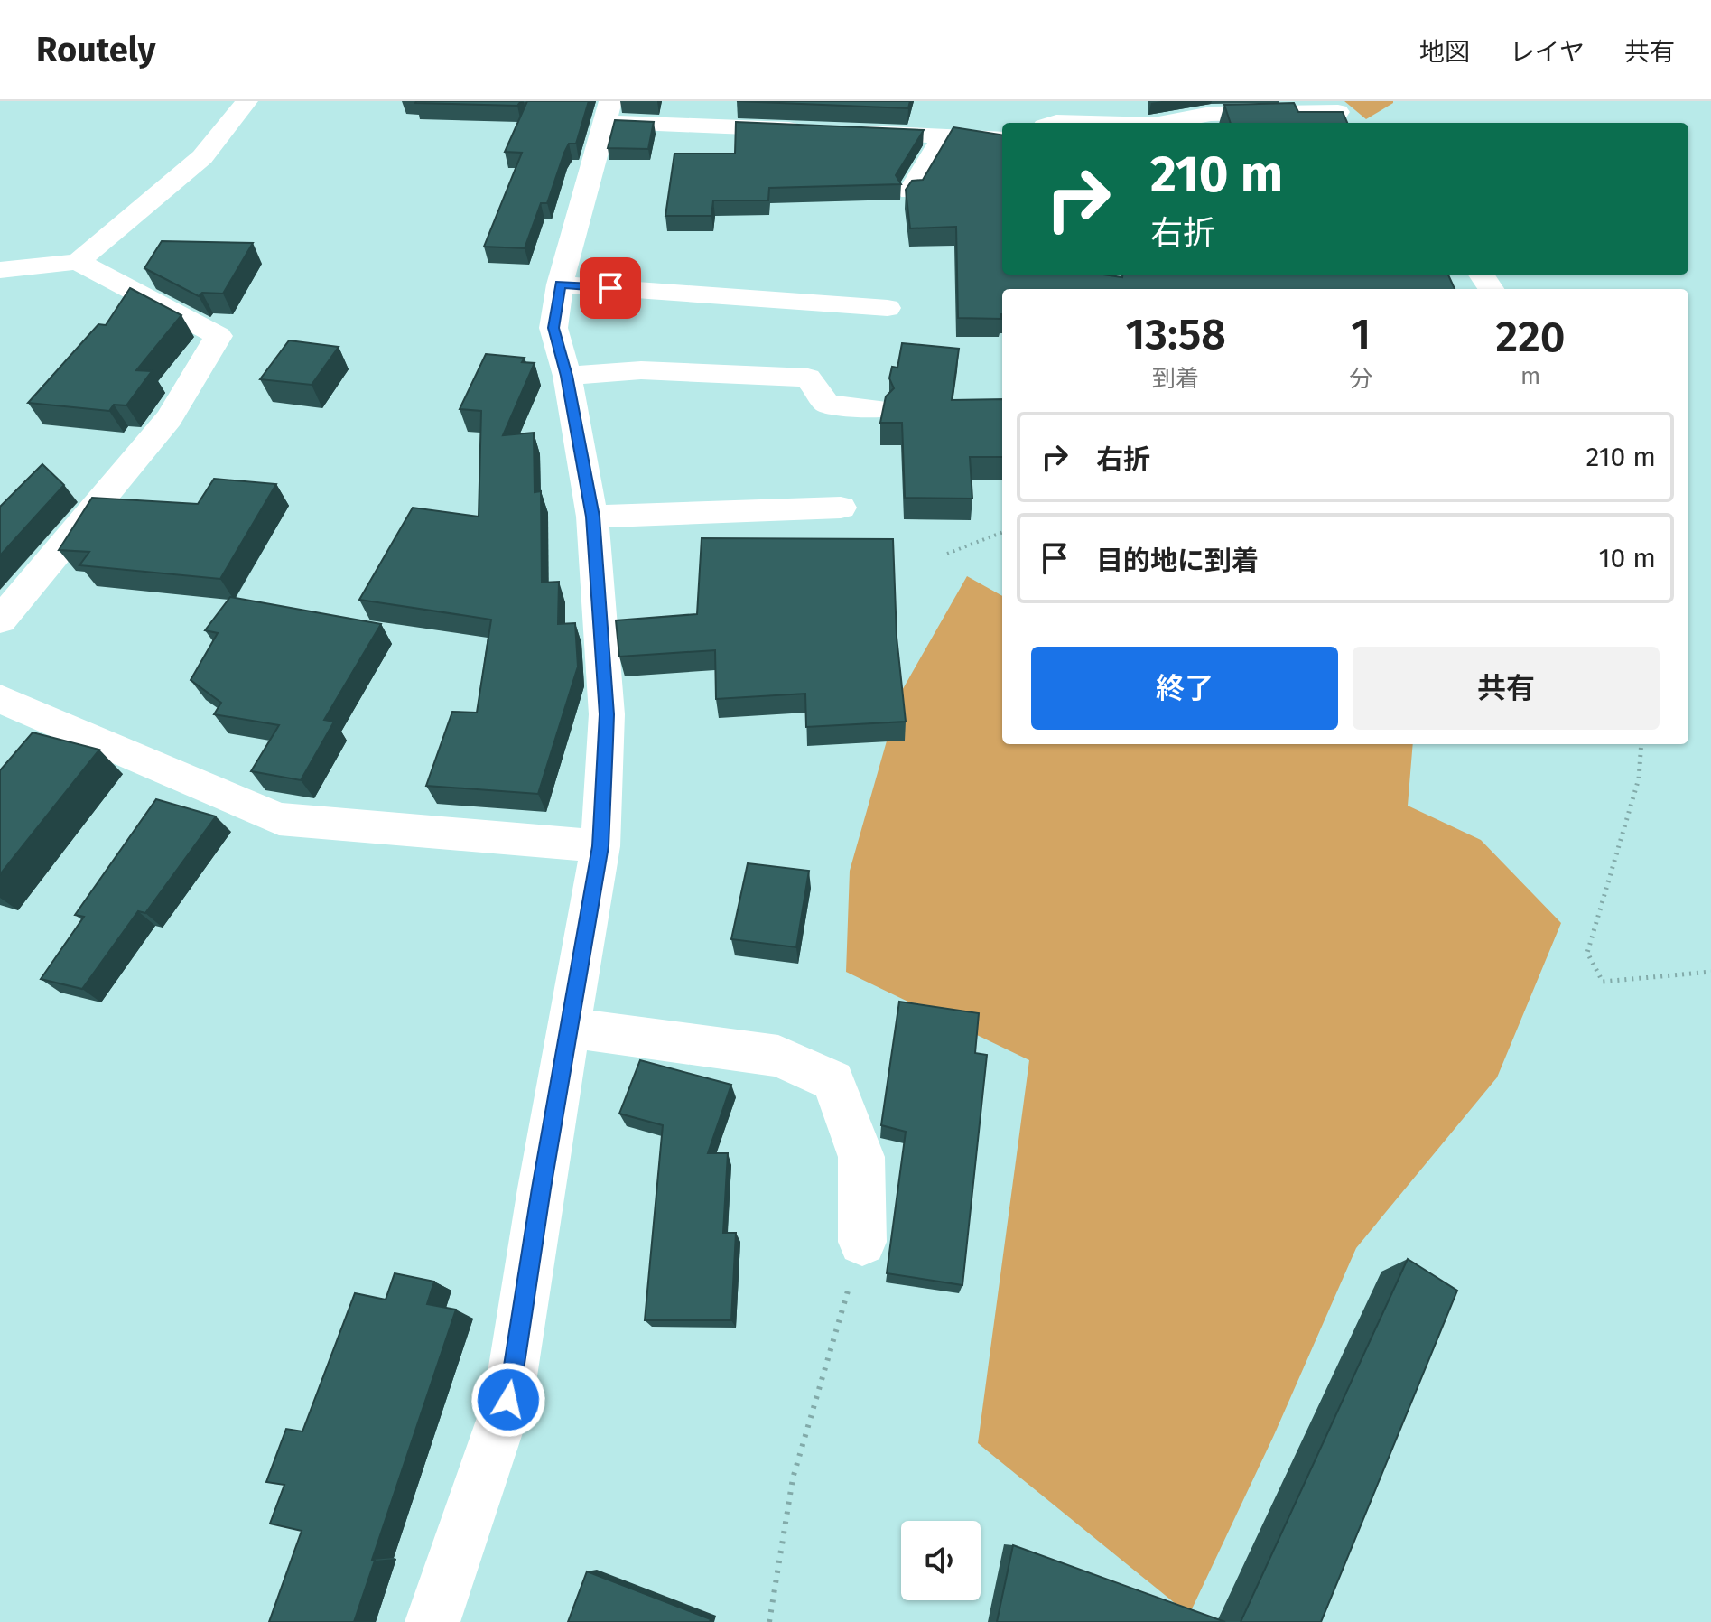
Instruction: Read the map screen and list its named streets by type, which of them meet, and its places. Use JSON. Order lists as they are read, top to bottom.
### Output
{
  "page": {
    "header": "Routely",
    "nav": ["地図", "レイヤ", "共有"],
    "turn": ["210 m", "右折"],
    "eta": [
      "13:58",
      "到着",
      "1",
      "分",
      "220",
      "m"
    ],
    "list": [
      {
        "name": "右折",
        "value": "210 m"
      },
      {
        "name": "目的地に到着",
        "value": "10 m"
      }
    ],
    "buttons": ["終了", "共有"]
  }
}
